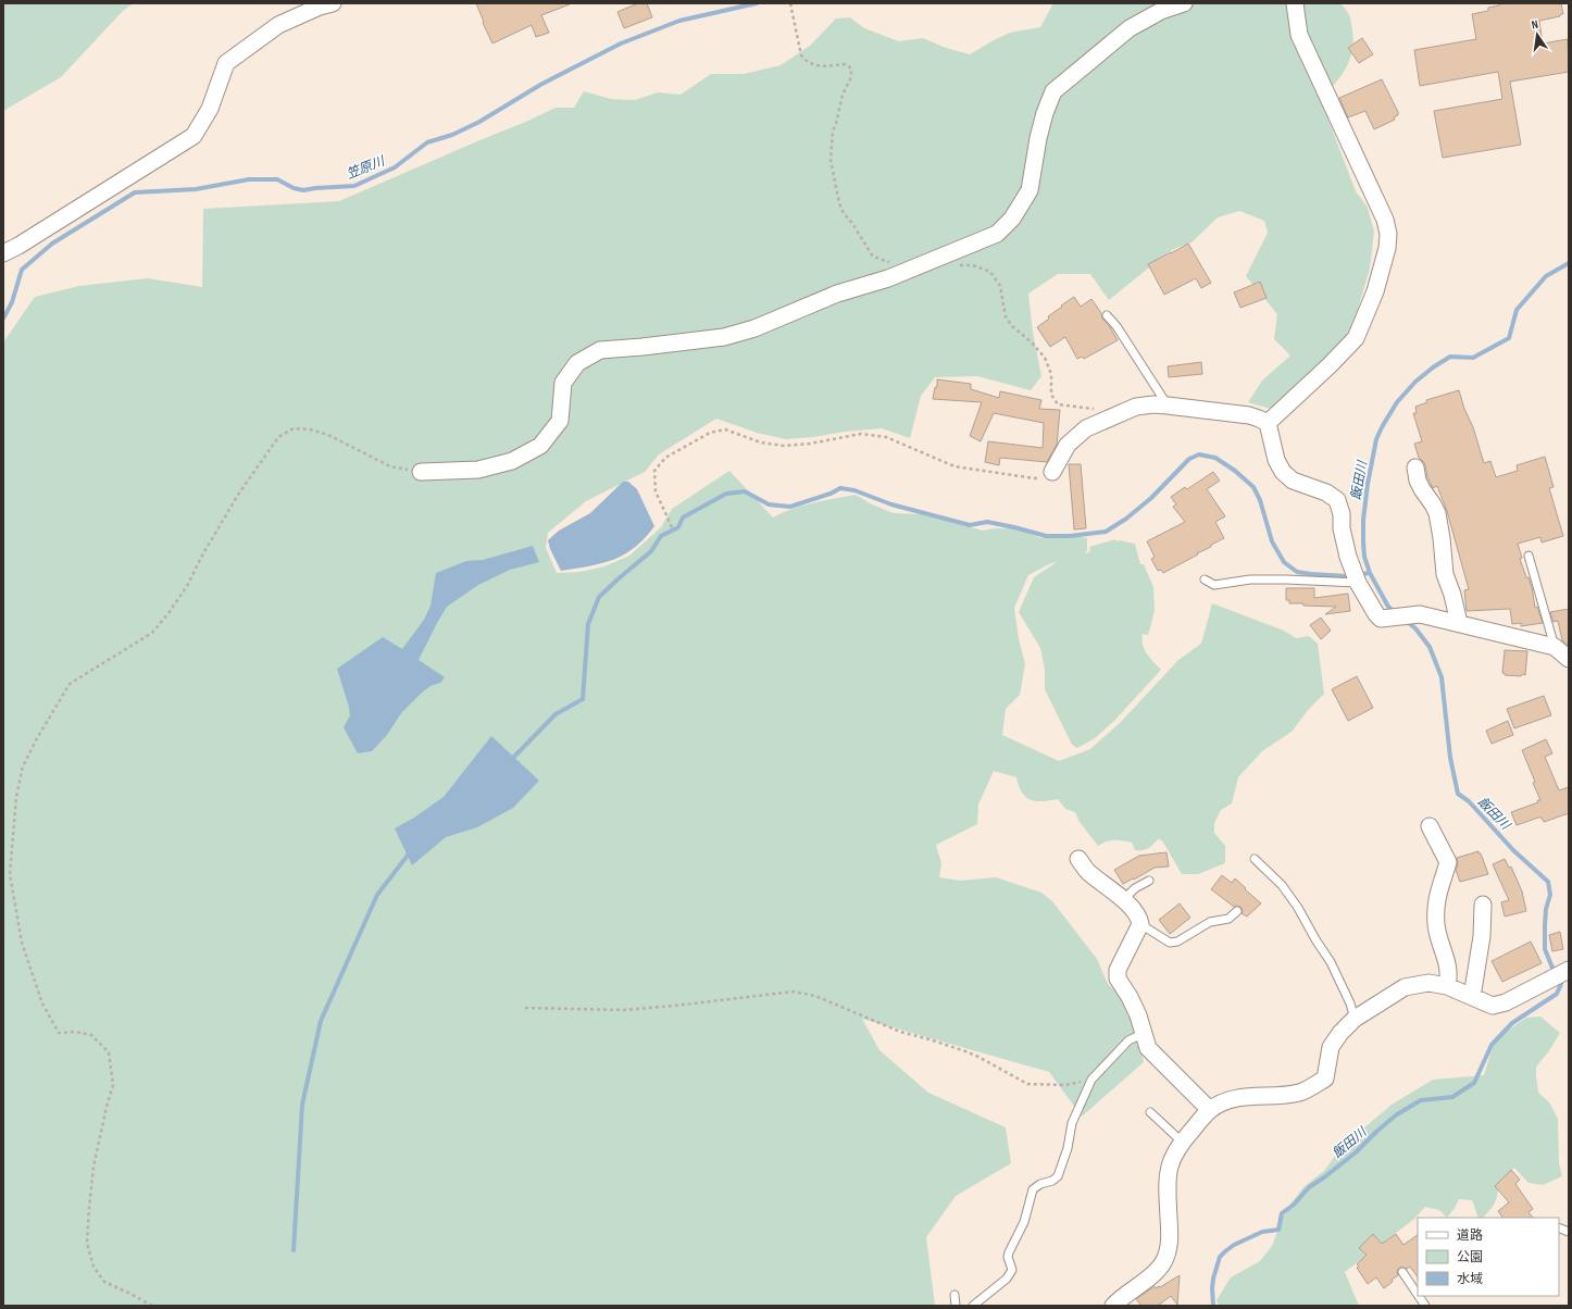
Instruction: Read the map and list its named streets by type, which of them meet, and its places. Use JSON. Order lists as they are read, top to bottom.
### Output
{
  "water": ["笠原川", "飯田川"],
  "legend": ["道路", "公園", "水域"],
  "north": "top"
}
